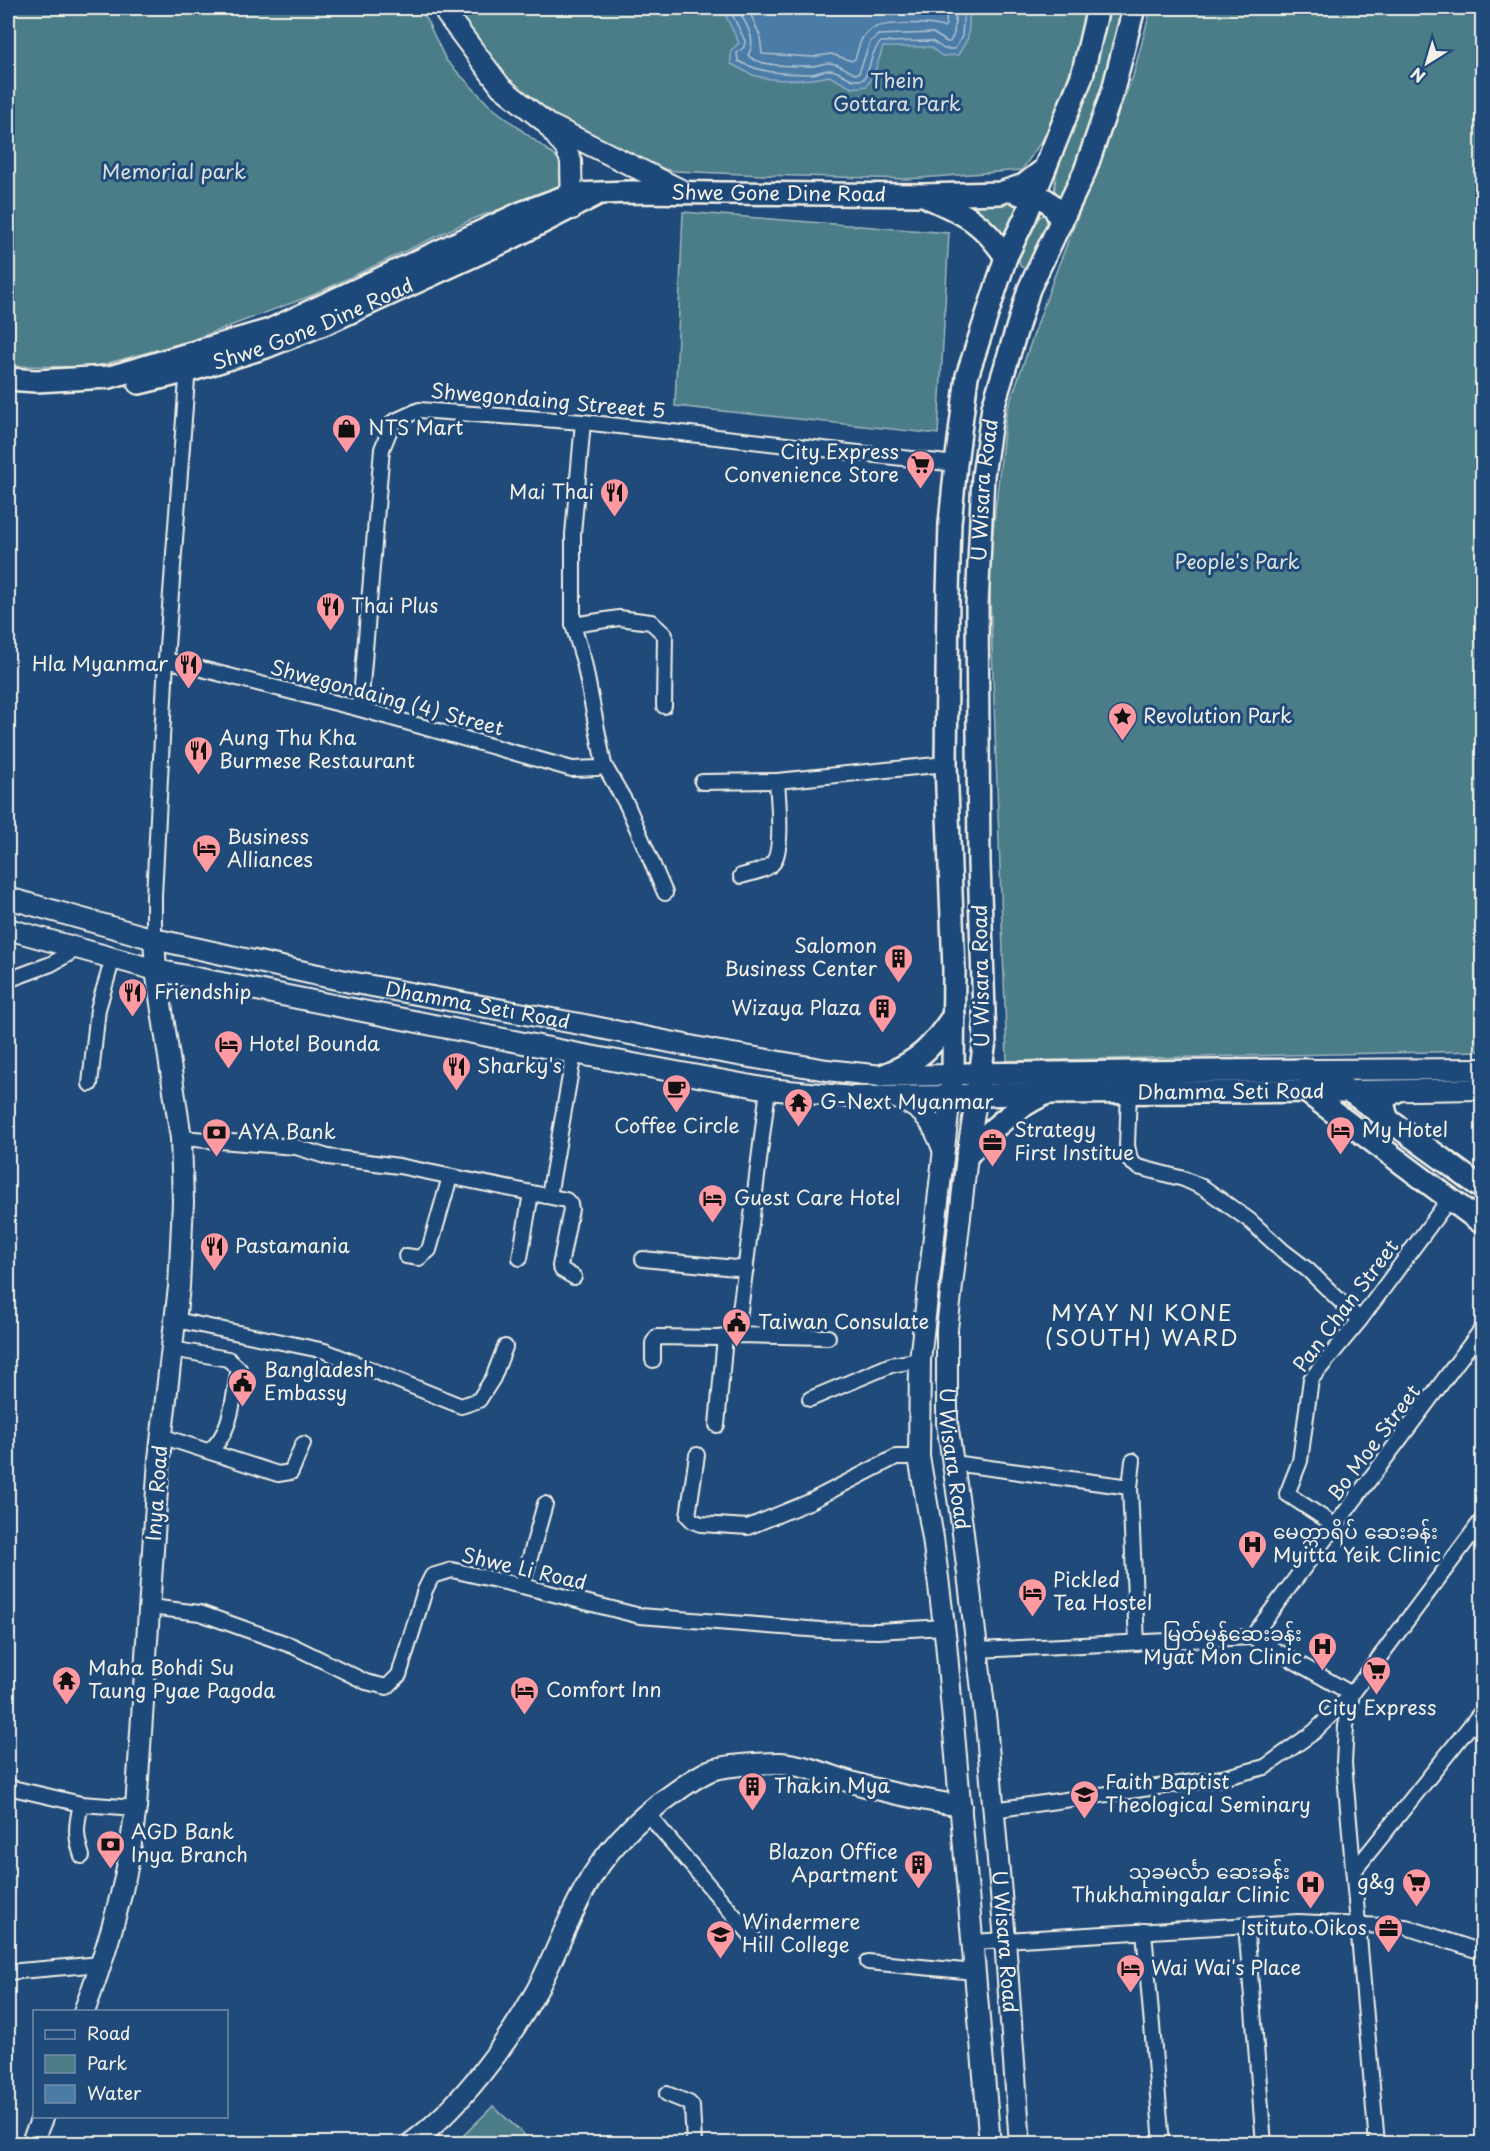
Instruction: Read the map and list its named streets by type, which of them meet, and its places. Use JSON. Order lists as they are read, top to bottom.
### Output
{
  "streets": {
    "main road": [
      "Shwe Gone Dine Road",
      "U Wisara Road",
      "Dhamma Seti Road",
      "Inya Road"
    ],
    "street": [
      "Shwegondaing Streeet 5",
      "Shwegondaing (4) Street",
      "Pan Chan Street",
      "Bo Moe Street",
      "Shwe Li Road"
    ]
  },
  "crossings": [
    ["Shwe Gone Dine Road", "U Wisara Road"],
    ["Shwegondaing Streeet 5", "U Wisara Road"],
    ["Shwegondaing Streeet 5", "Shwegondaing (4) Street"],
    ["U Wisara Road", "Dhamma Seti Road"],
    ["U Wisara Road", "Shwe Li Road"],
    ["Dhamma Seti Road", "Inya Road"],
    ["Pan Chan Street", "Bo Moe Street"],
    ["Inya Road", "Shwe Li Road"]
  ],
  "districts": ["MYAY NI KONE (SOUTH) WARD"],
  "parks": ["Thein Gottara Park", "Memorial park", "People's Park"],
  "places": {
    "shop": ["NTS Mart"],
    "supermarket": ["City Express Convenience Store", "City Express", "g&g"],
    "restaurant": [
      "Mai Thai",
      "Thai Plus",
      "Hla Myanmar",
      "Aung Thu Kha Burmese Restaurant",
      "Friendship",
      "Sharky's",
      "Pastamania"
    ],
    "place": ["Revolution Park"],
    "hotel": [
      "Business Alliances",
      "Hotel Bounda",
      "My Hotel",
      "Guest Care Hotel",
      "Pickled Tea Hostel",
      "Comfort Inn",
      "Wai Wai's Place"
    ],
    "building": [
      "Salomon Business Center",
      "Wizaya Plaza",
      "Thakin Mya",
      "Blazon Office Apartment"
    ],
    "cafe": ["Coffee Circle"],
    "temple": ["G-Next Myanmar", "Maha Bohdi Su Taung Pyae Pagoda"],
    "bank": ["AYA Bank", "AGD Bank Inya Branch"],
    "office": ["Strategy First Institue", "Istituto Oikos"],
    "public building": ["Taiwan Consulate", "Bangladesh Embassy"],
    "hospital": ["မေတ္တာရိပ် ဆေးခန်း Myitta Yeik Clinic", "မြတ်မွန်ဆေးခန်း Myat Mon Clinic", "သုခမင်္လာ ဆေးခန်း Thukhamingalar Clinic"],
    "school or university": ["Faith Baptist Theological Seminary", "Windermere Hill College"]
  },
  "legend": ["Road", "Park", "Water"],
  "north": "bottom left"
}
